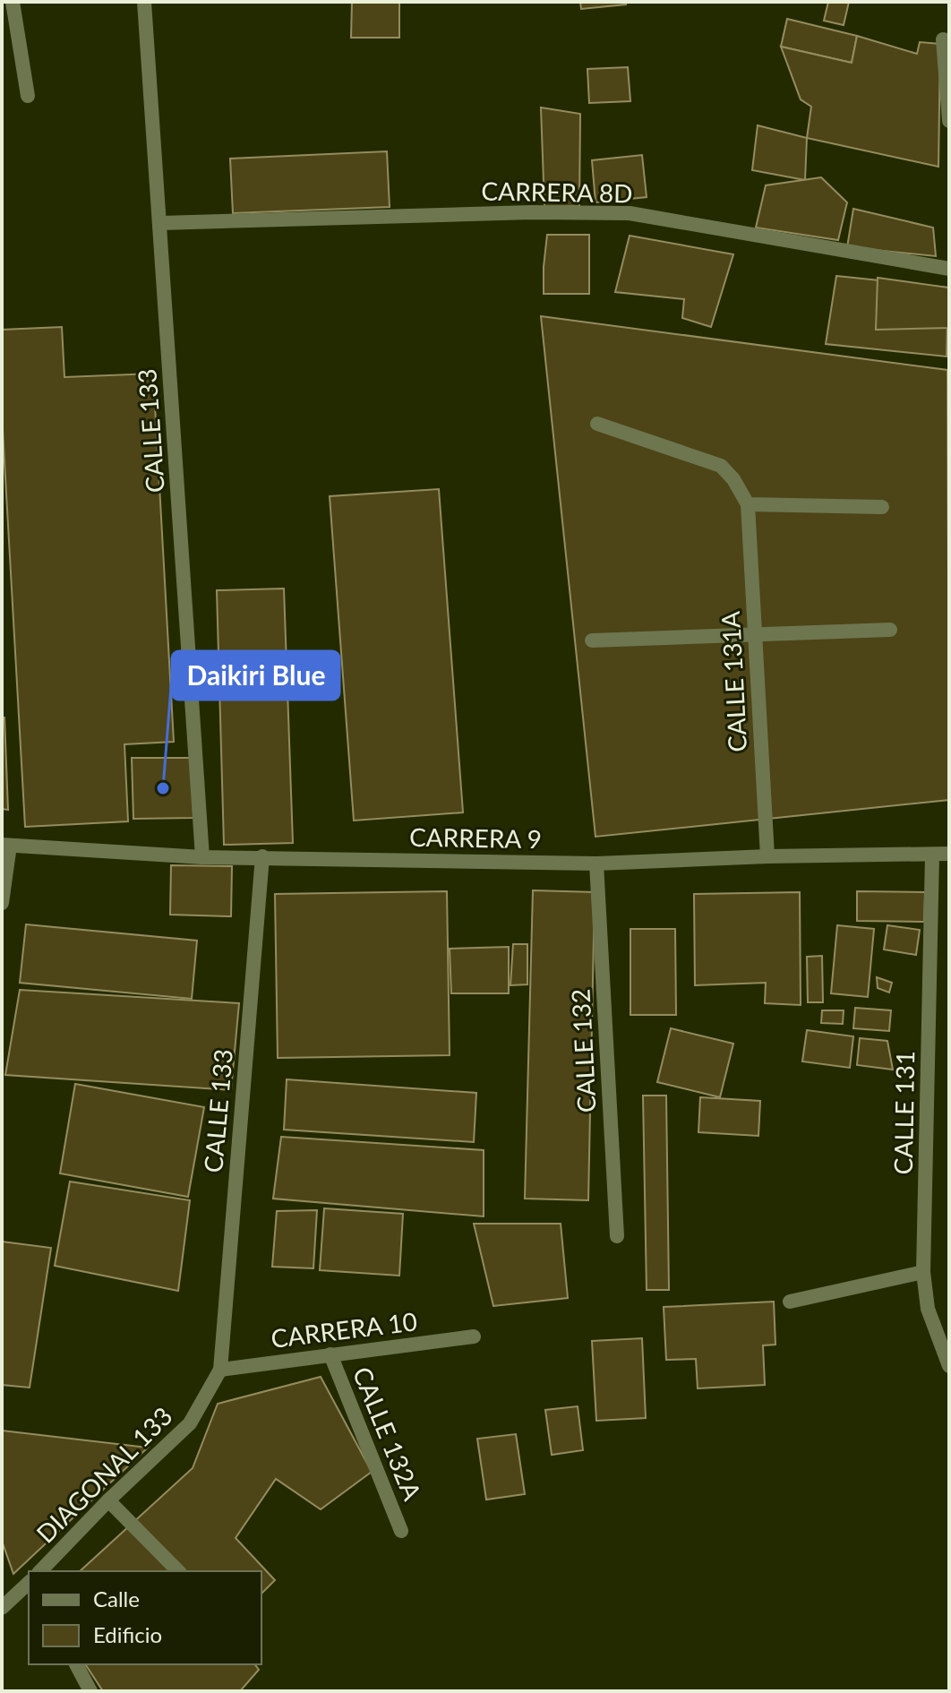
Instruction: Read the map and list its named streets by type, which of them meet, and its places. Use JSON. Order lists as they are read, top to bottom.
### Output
{
  "streets": {
    "street": [
      "CARRERA 8D",
      "CALLE 133",
      "CALLE 131A",
      "CARRERA 9",
      "CALLE 132",
      "CALLE 131",
      "CARRERA 10",
      "CALLE 132A",
      "DIAGONAL 133"
    ]
  },
  "crossings": [
    ["CARRERA 8D", "CALLE 133"],
    ["CALLE 133", "CARRERA 9"],
    ["CALLE 133", "CARRERA 10"],
    ["CALLE 133", "DIAGONAL 133"],
    ["CALLE 131A", "CARRERA 9"],
    ["CARRERA 9", "CALLE 132"],
    ["CARRERA 9", "CALLE 131"],
    ["CARRERA 10", "CALLE 132A"],
    ["CARRERA 10", "DIAGONAL 133"]
  ],
  "places": ["Daikiri Blue"],
  "legend": ["Calle", "Edificio"]
}
